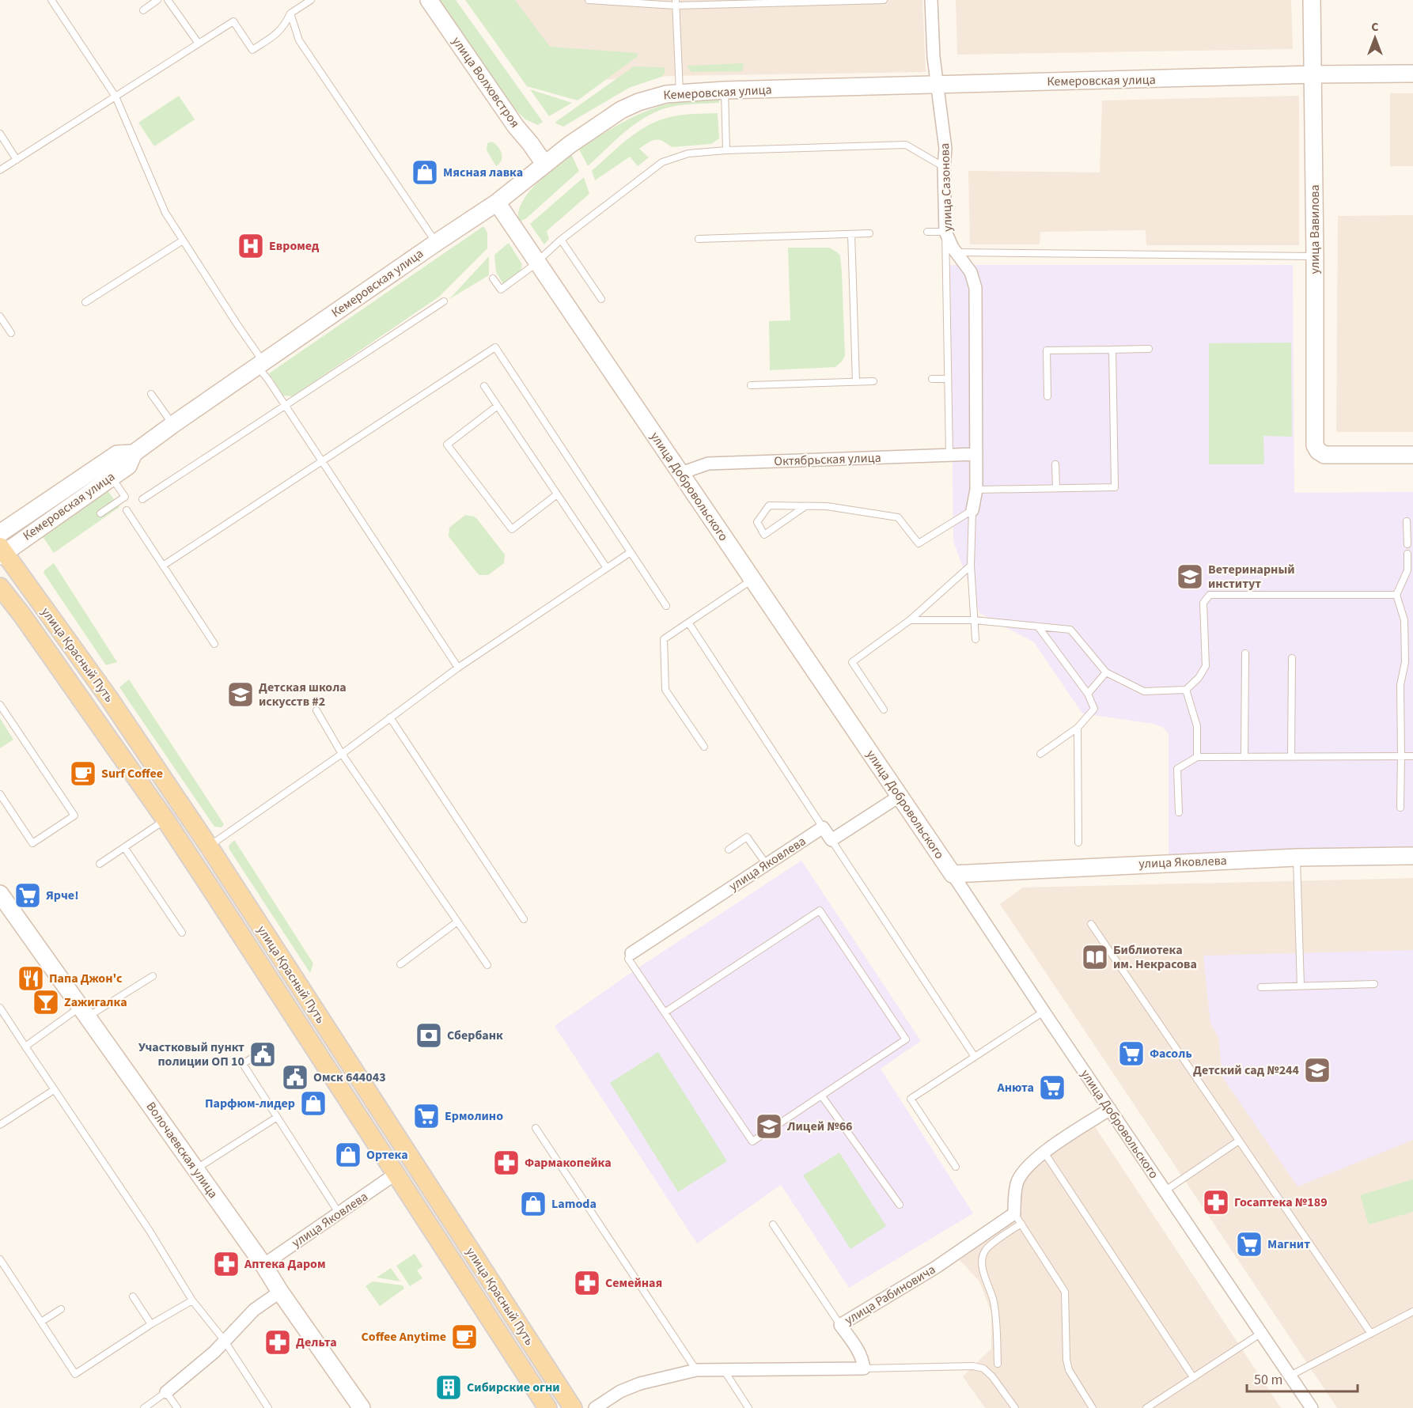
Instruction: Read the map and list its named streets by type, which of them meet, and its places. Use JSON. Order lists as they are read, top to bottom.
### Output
{
  "streets": {
    "main road": ["улица Красный Путь"],
    "street": [
      "Кемеровская улица",
      "улица Волховстроя",
      "улица Сазонова",
      "улица Вавилова",
      "Октябрьская улица",
      "улица Добровольского",
      "улица Яковлева",
      "Волочаевская улица",
      "улица Рабиновича"
    ]
  },
  "crossings": [
    ["Кемеровская улица", "улица Волховстроя"],
    ["Кемеровская улица", "улица Сазонова"],
    ["Кемеровская улица", "улица Вавилова"],
    ["Кемеровская улица", "улица Добровольского"],
    ["Кемеровская улица", "улица Красный Путь"],
    ["улица Сазонова", "Октябрьская улица"],
    ["Октябрьская улица", "улица Добровольского"],
    ["улица Добровольского", "улица Яковлева"],
    ["улица Красный Путь", "улица Яковлева"],
    ["улица Яковлева", "Волочаевская улица"]
  ],
  "places": {
    "shop": [
      "Мясная лавка",
      "Парфюм-лидер",
      "Ортека",
      "Lamoda"
    ],
    "hospital": ["Евромед"],
    "school or university": [
      "Ветеринарный институт",
      "Детская школа искусств #2",
      "Детский сад №244",
      "Лицей №66"
    ],
    "cafe": ["Surf Coffee", "Coffee Anytime"],
    "supermarket": [
      "Ярче!",
      "Фасоль",
      "Анюта",
      "Ермолино",
      "Магнит"
    ],
    "library": ["Библиотека им. Некрасова"],
    "restaurant": ["Папа Джон'с"],
    "bar": ["Zажигалка"],
    "bank": ["Сбербанк"],
    "public building": ["Участковый пункт полиции ОП 10", "Омск 644043"],
    "pharmacy": [
      "Фармакопейка",
      "Госаптека №189",
      "Аптека Даром",
      "Семейная",
      "Дельта"
    ],
    "building": ["Сибирские огни"]
  },
  "scale_bar": "50 m",
  "north": "top"
}
